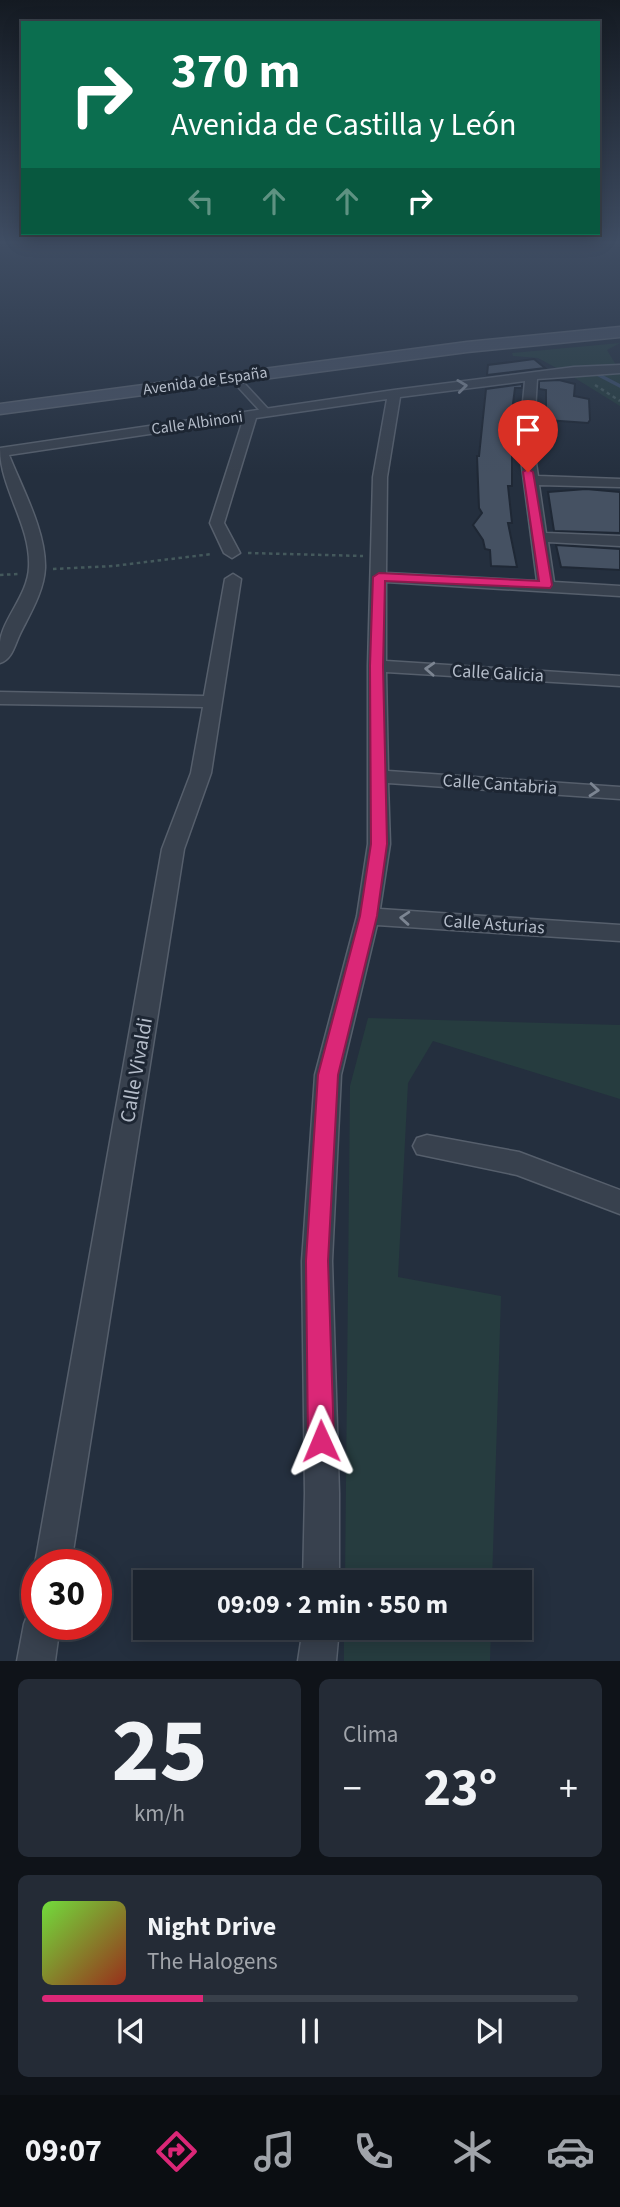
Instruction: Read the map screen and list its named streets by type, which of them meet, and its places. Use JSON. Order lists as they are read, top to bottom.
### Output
{
  "streets": {
    "main road": ["Avenida de España"],
    "street": [
      "Calle Albinoni",
      "Calle Galicia",
      "Calle Cantabria",
      "Calle Asturias",
      "Calle Vivaldi"
    ]
  },
  "one_way": ["Calle Cantabria", "Calle Asturias"],
  "page": {
    "turn": ["370 m", "Avenida de Castilla y León"],
    "limit": "30",
    "trip": "09:09 · 2 min · 550 m",
    "tile": [
      ["25", "km/h"],
      "Clima"
    ],
    "heat": ["−", "23°", "+"],
    "song": ["Night Drive", "The Halogens"],
    "tabs": "09:07"
  }
}
